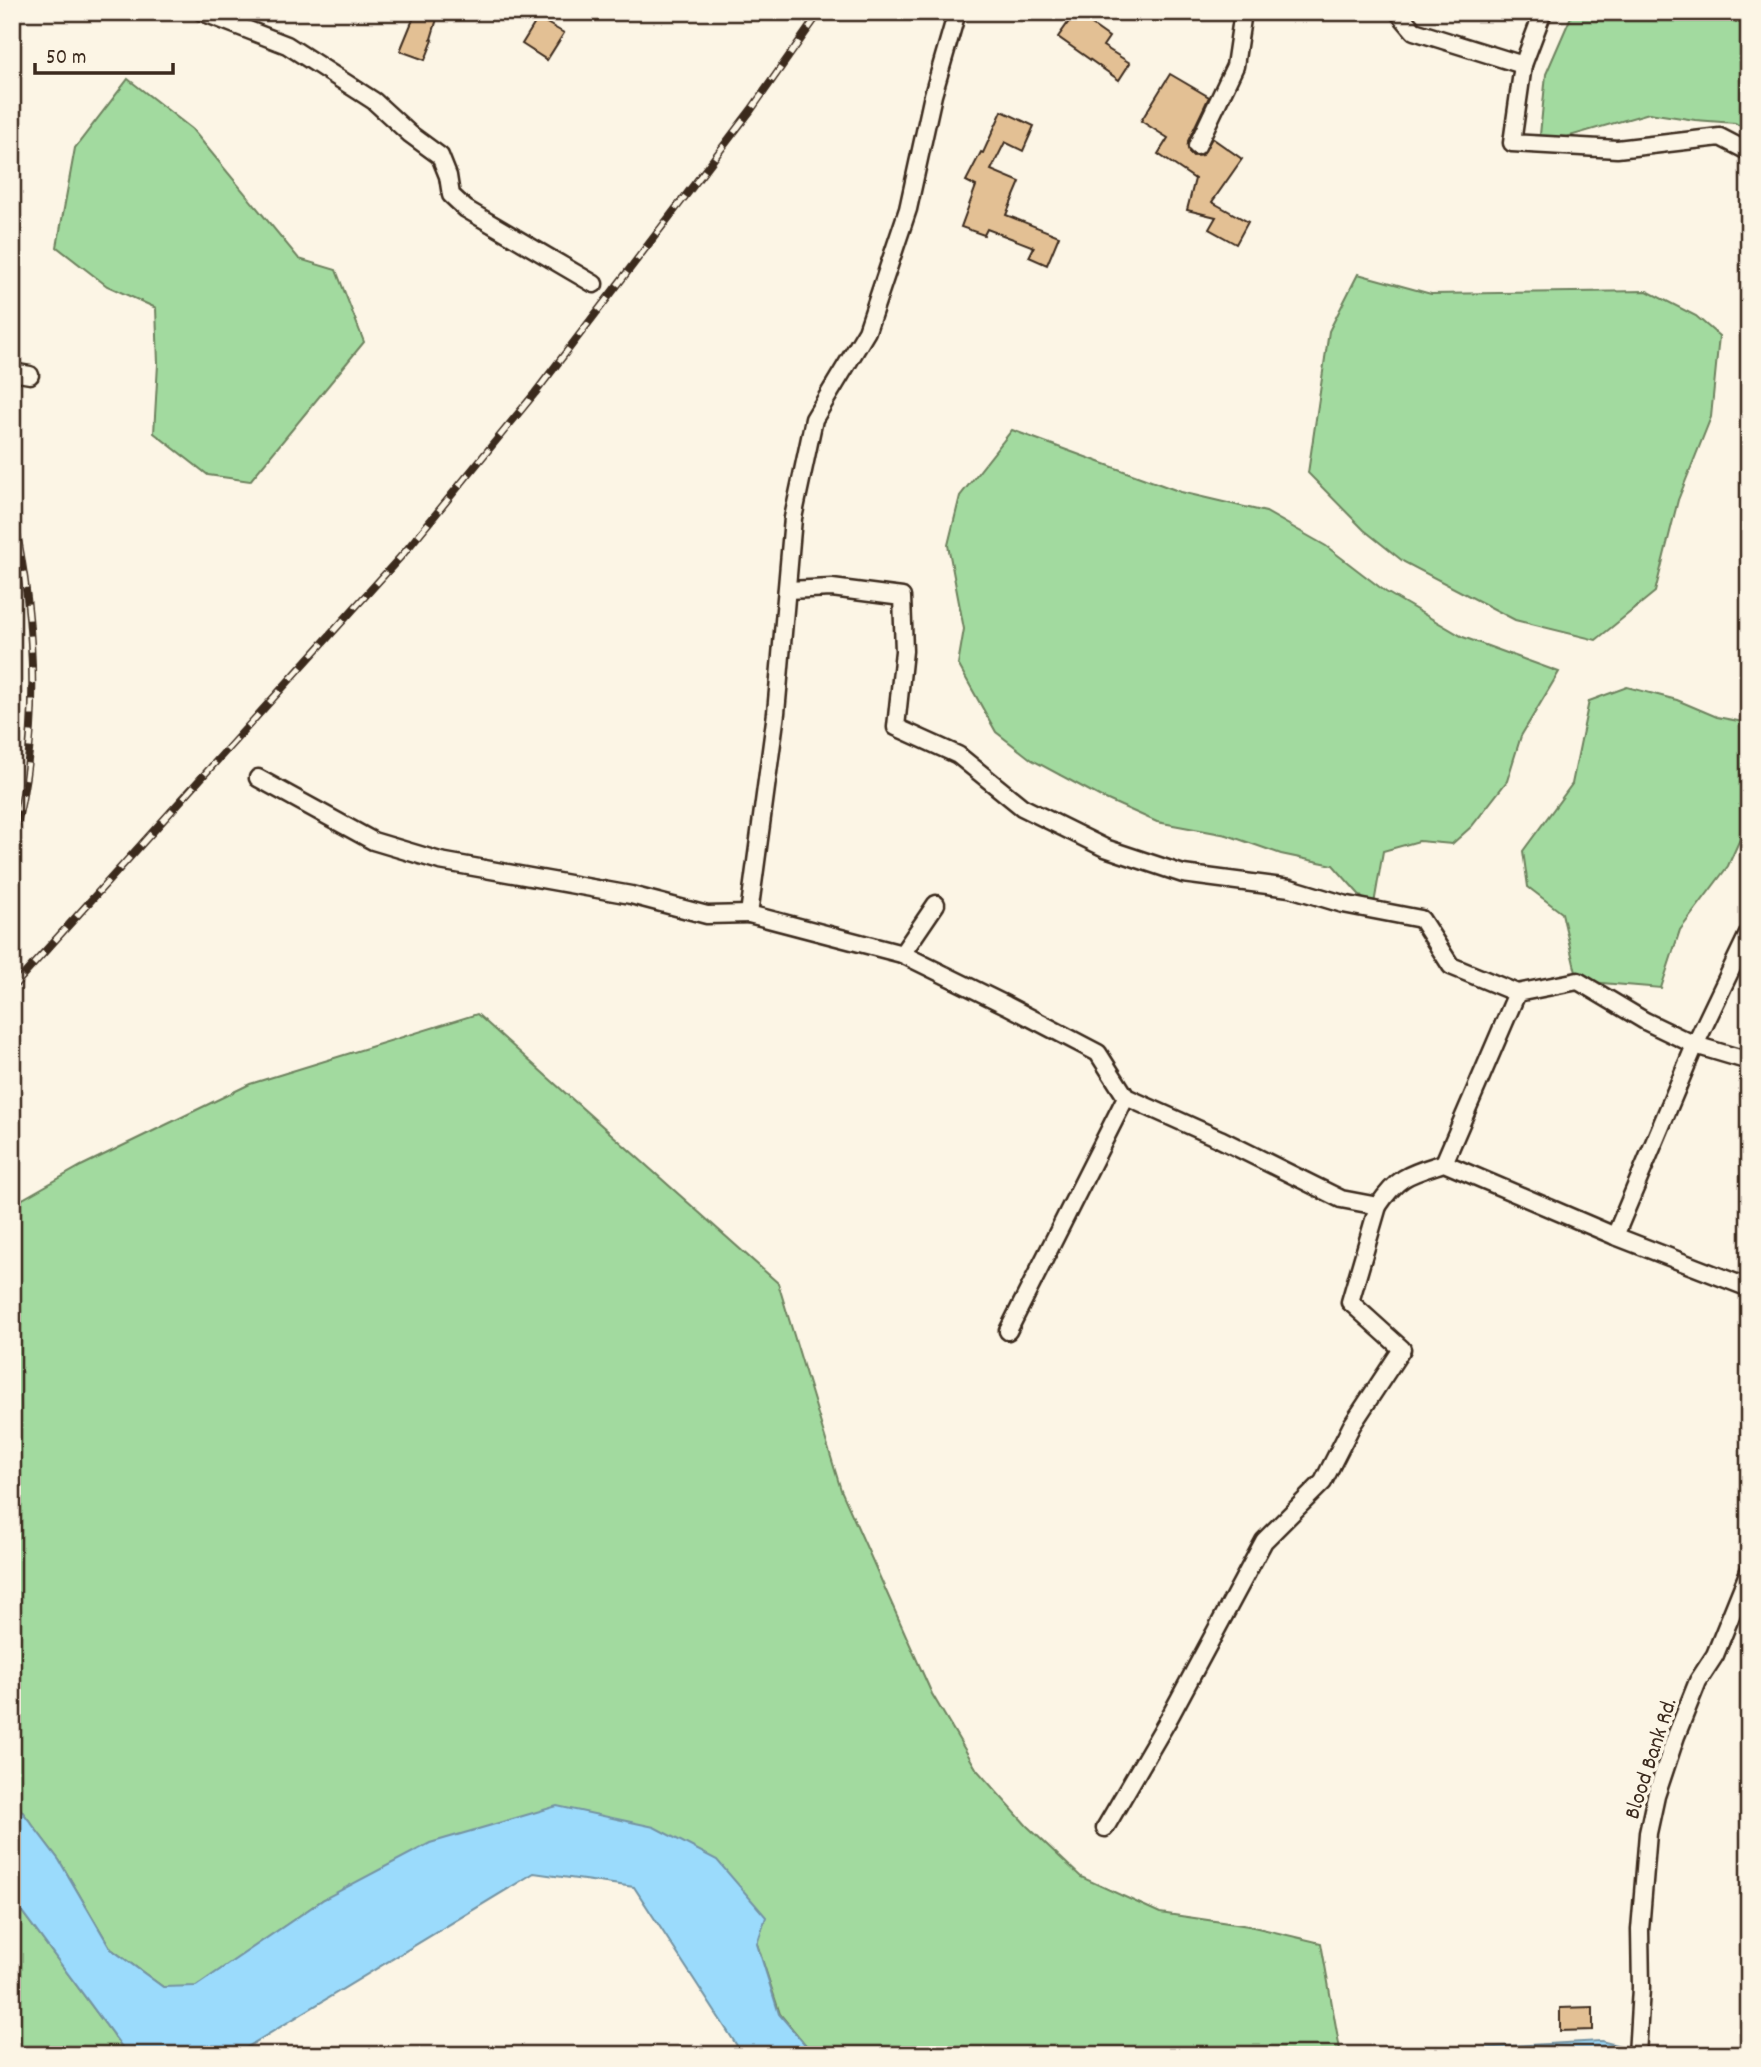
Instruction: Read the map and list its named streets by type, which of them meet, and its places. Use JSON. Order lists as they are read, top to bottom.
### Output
{
  "streets": {
    "street": ["Blood Bank Rd."]
  },
  "scale_bar": "50 m"
}
